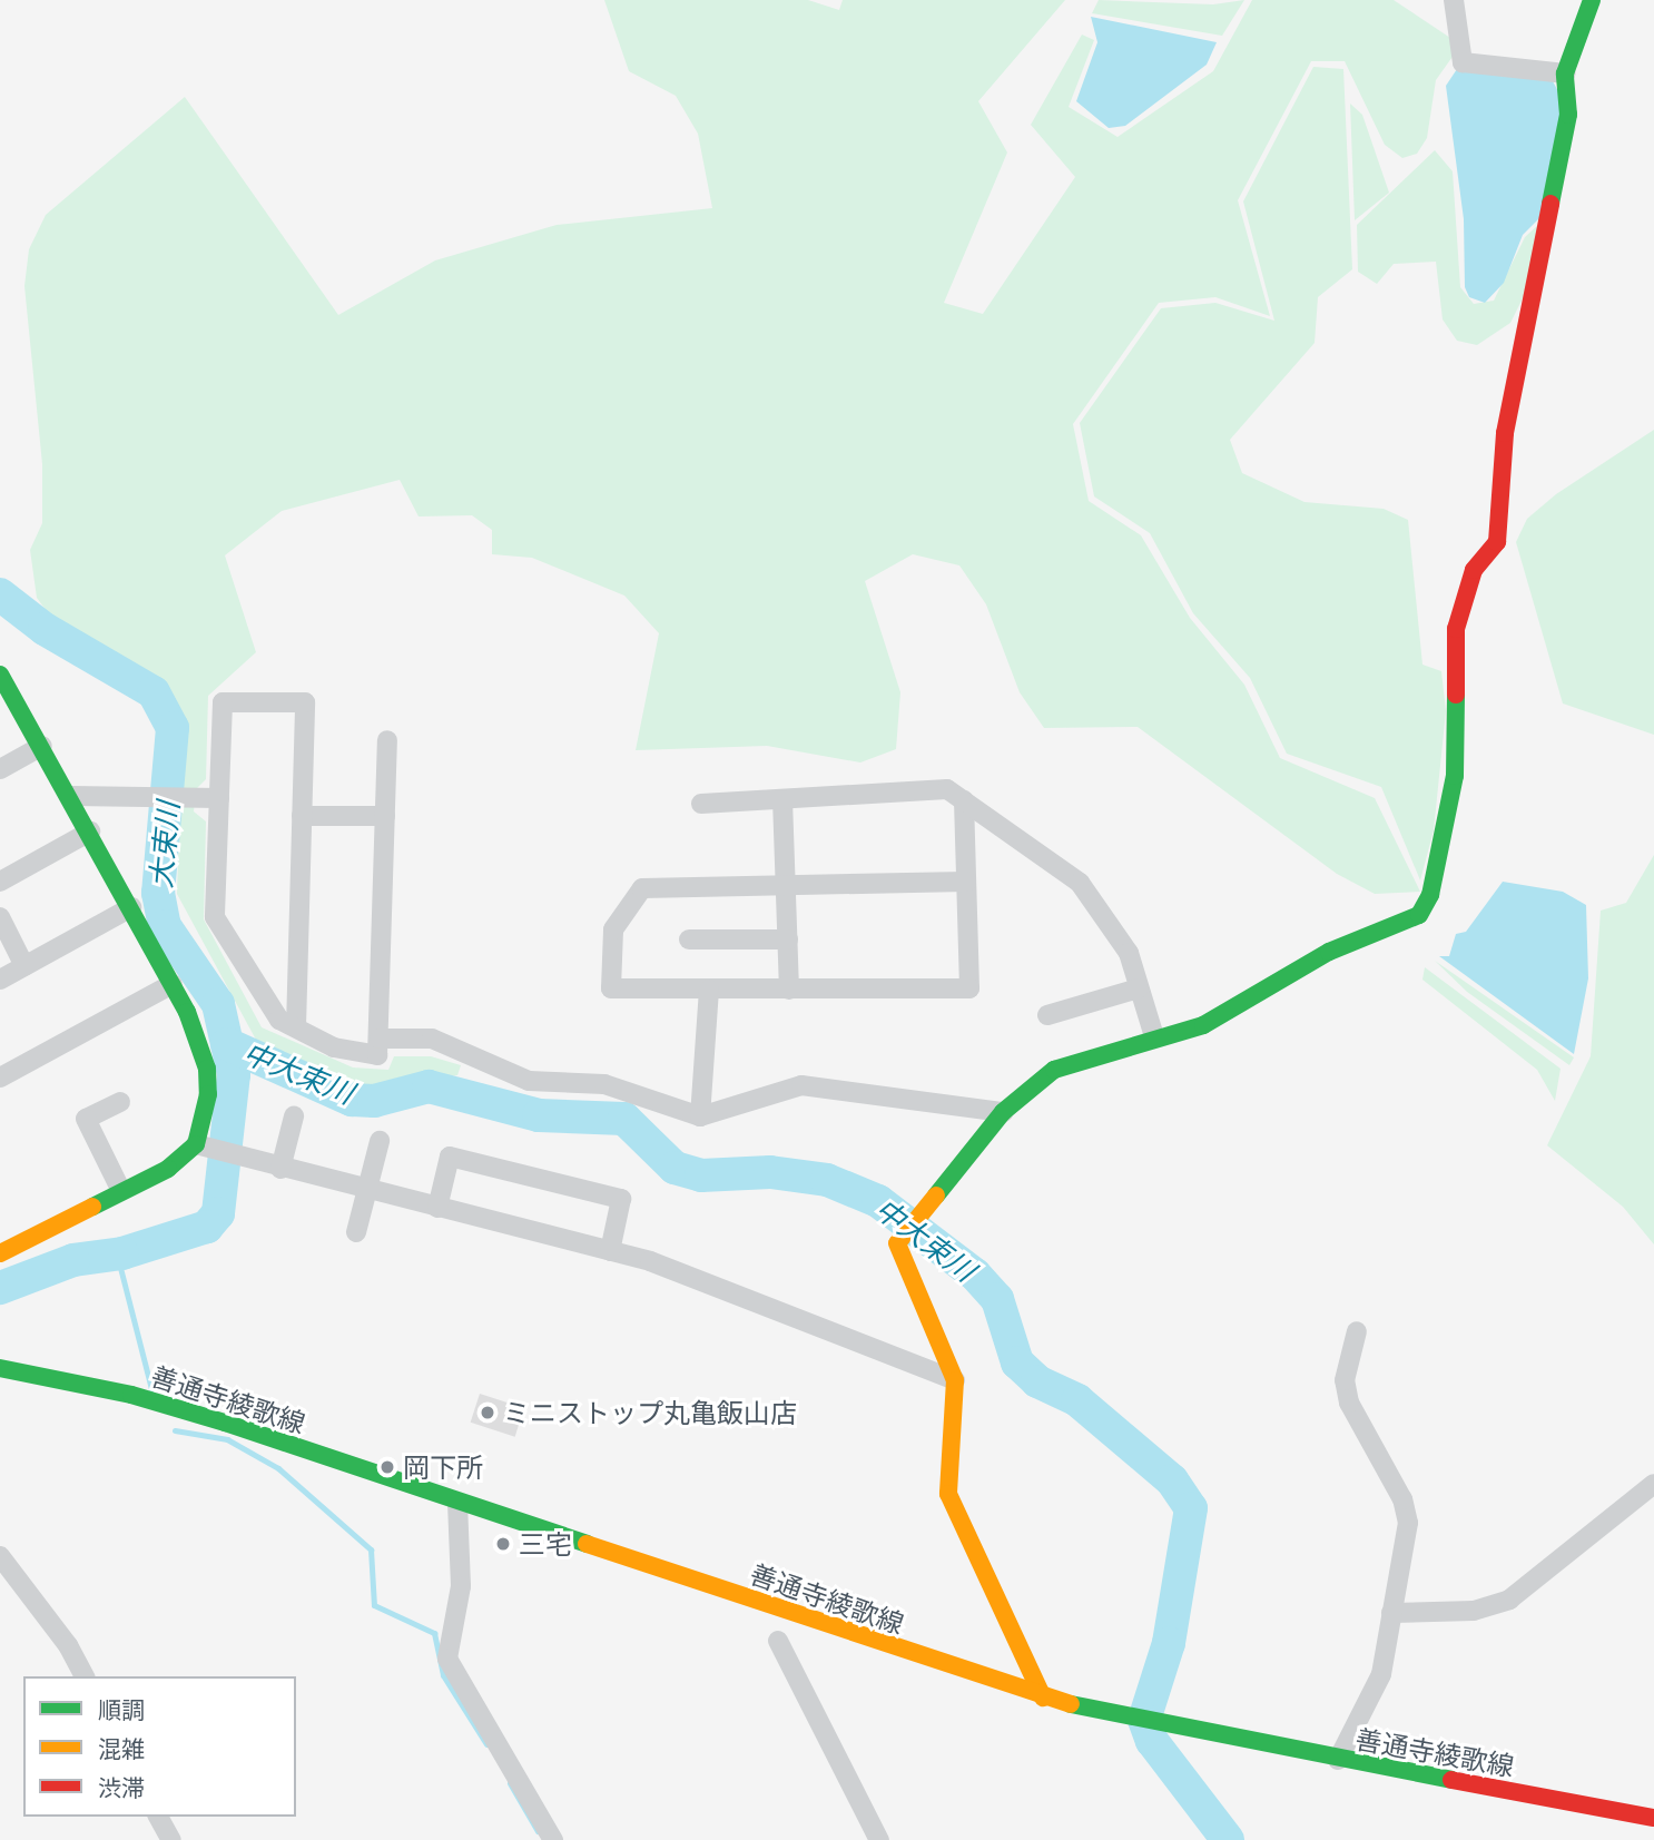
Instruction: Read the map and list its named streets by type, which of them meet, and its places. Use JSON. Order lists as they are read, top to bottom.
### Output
{
  "streets": {
    "street": ["善通寺綾歌線"]
  },
  "water": ["大束川", "中大束川"],
  "places": ["ミニストップ丸亀飯山店", "岡下所", "三宅"],
  "legend": ["順調", "混雑", "渋滞"]
}
